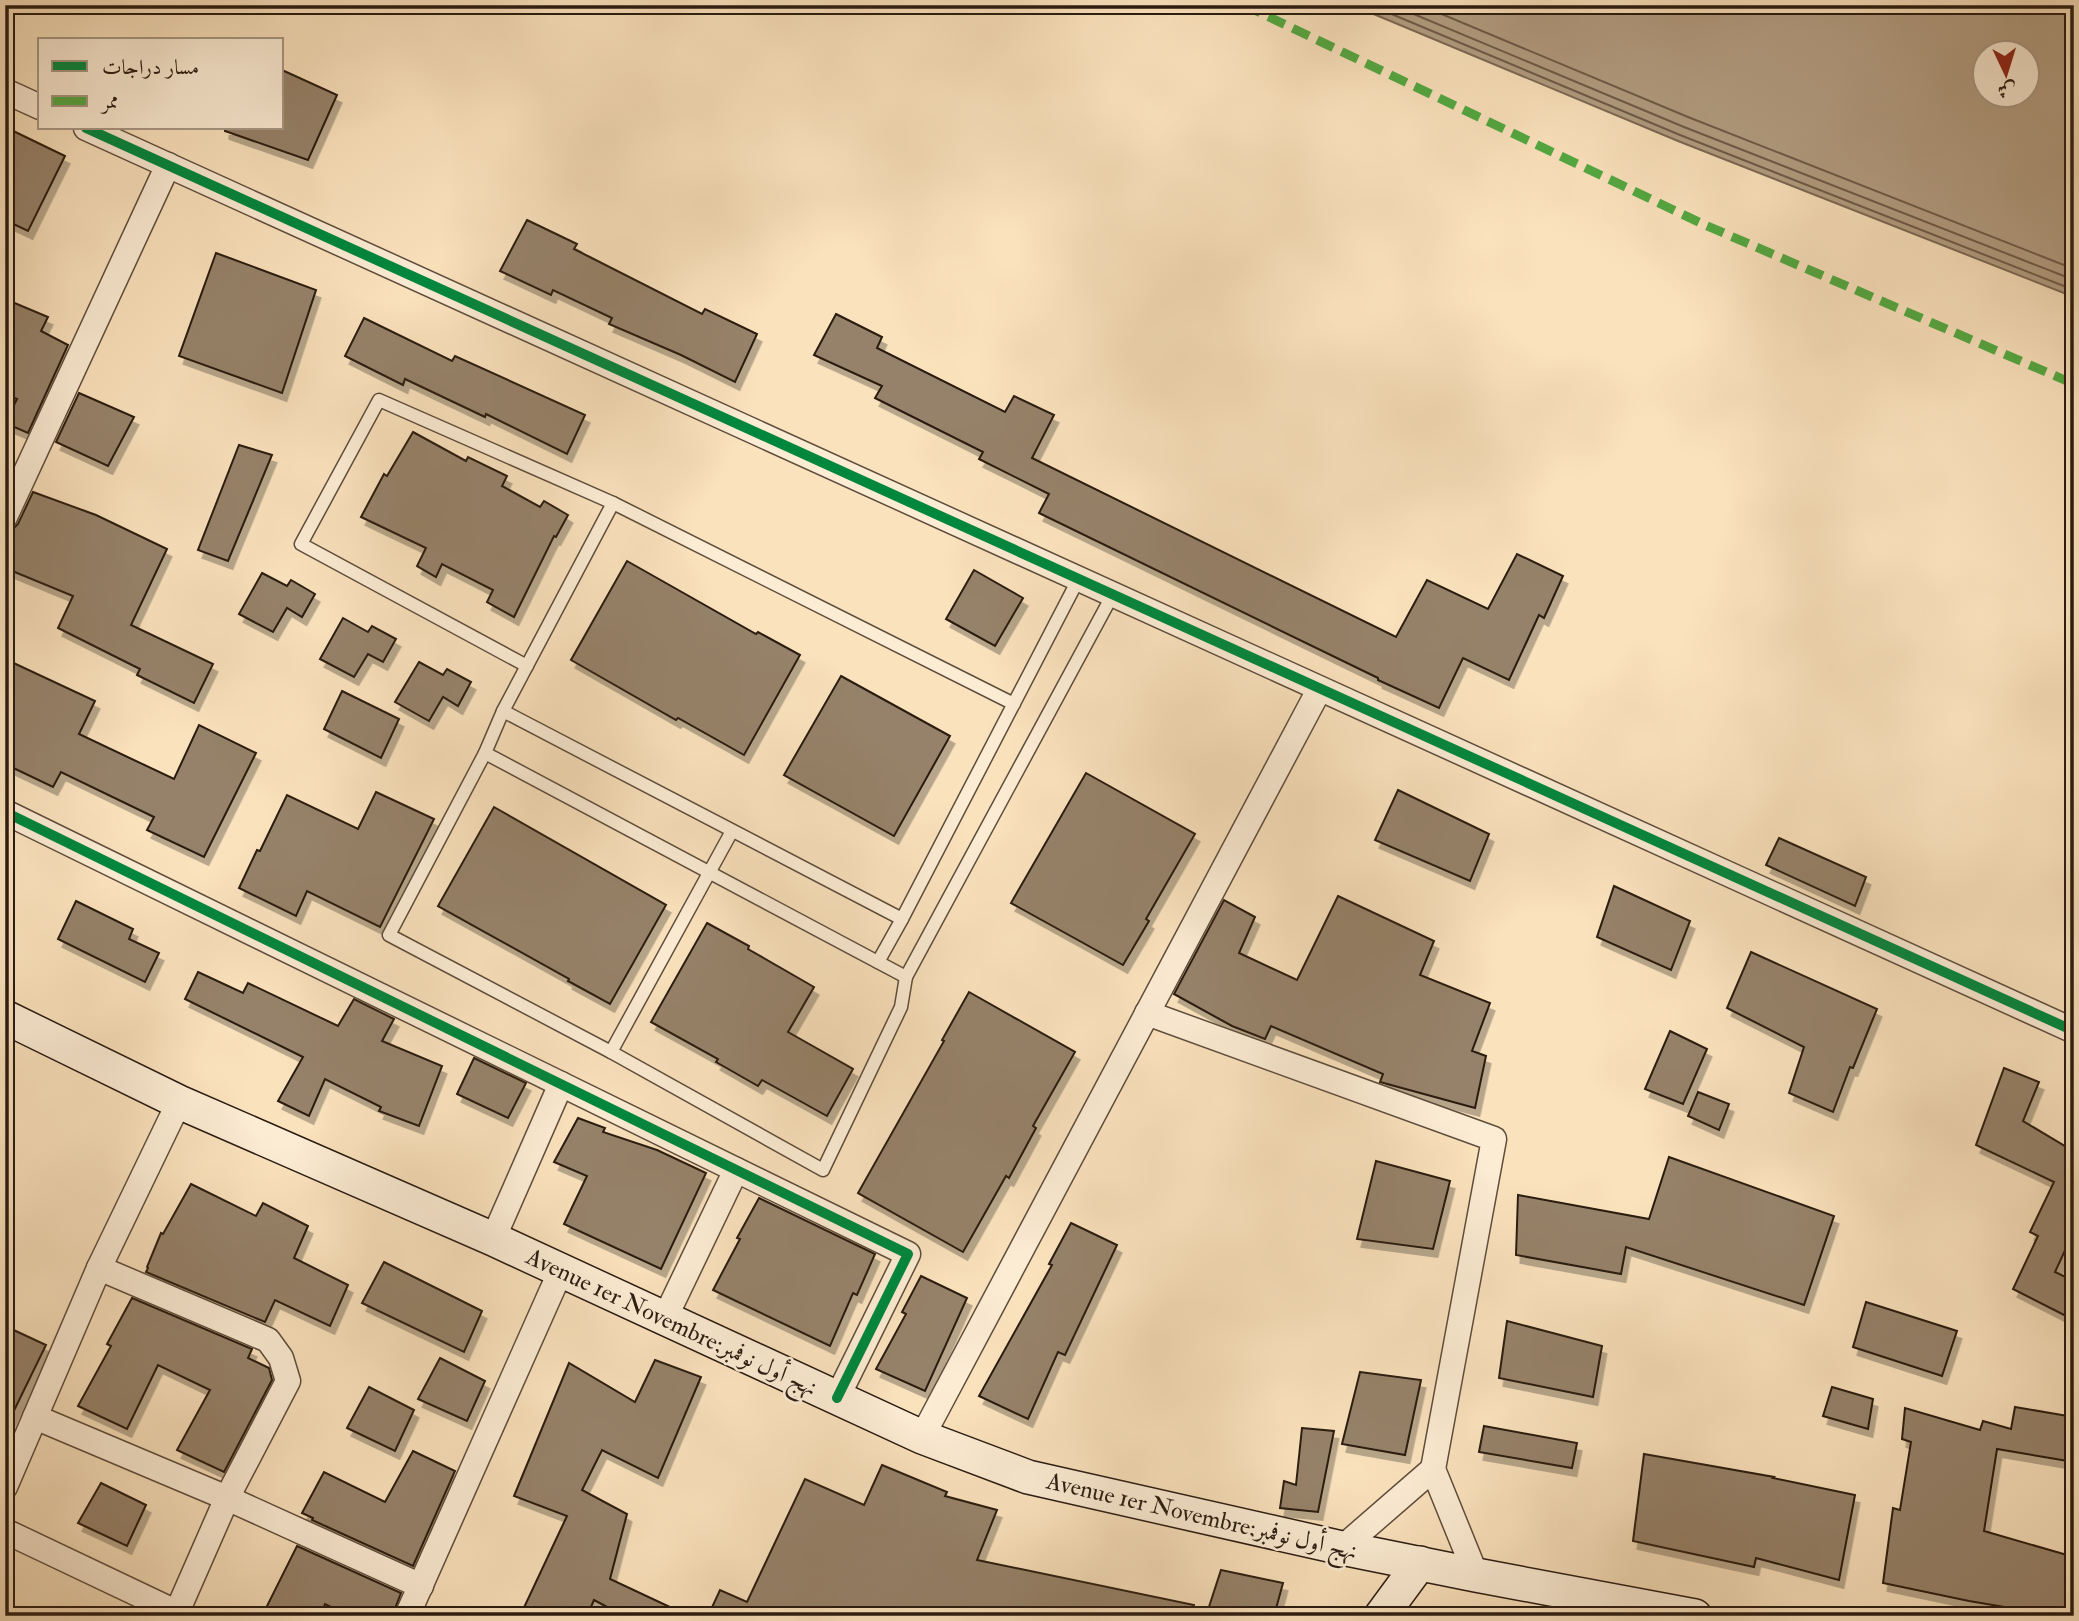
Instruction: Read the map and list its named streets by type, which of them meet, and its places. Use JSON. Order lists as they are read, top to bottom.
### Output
{
  "streets": {
    "main road": ["Avenue 1er Novembre;نهج أول نوفمبر"]
  },
  "legend": ["مسار دراجات", "ممر"],
  "north": "bottom"
}
